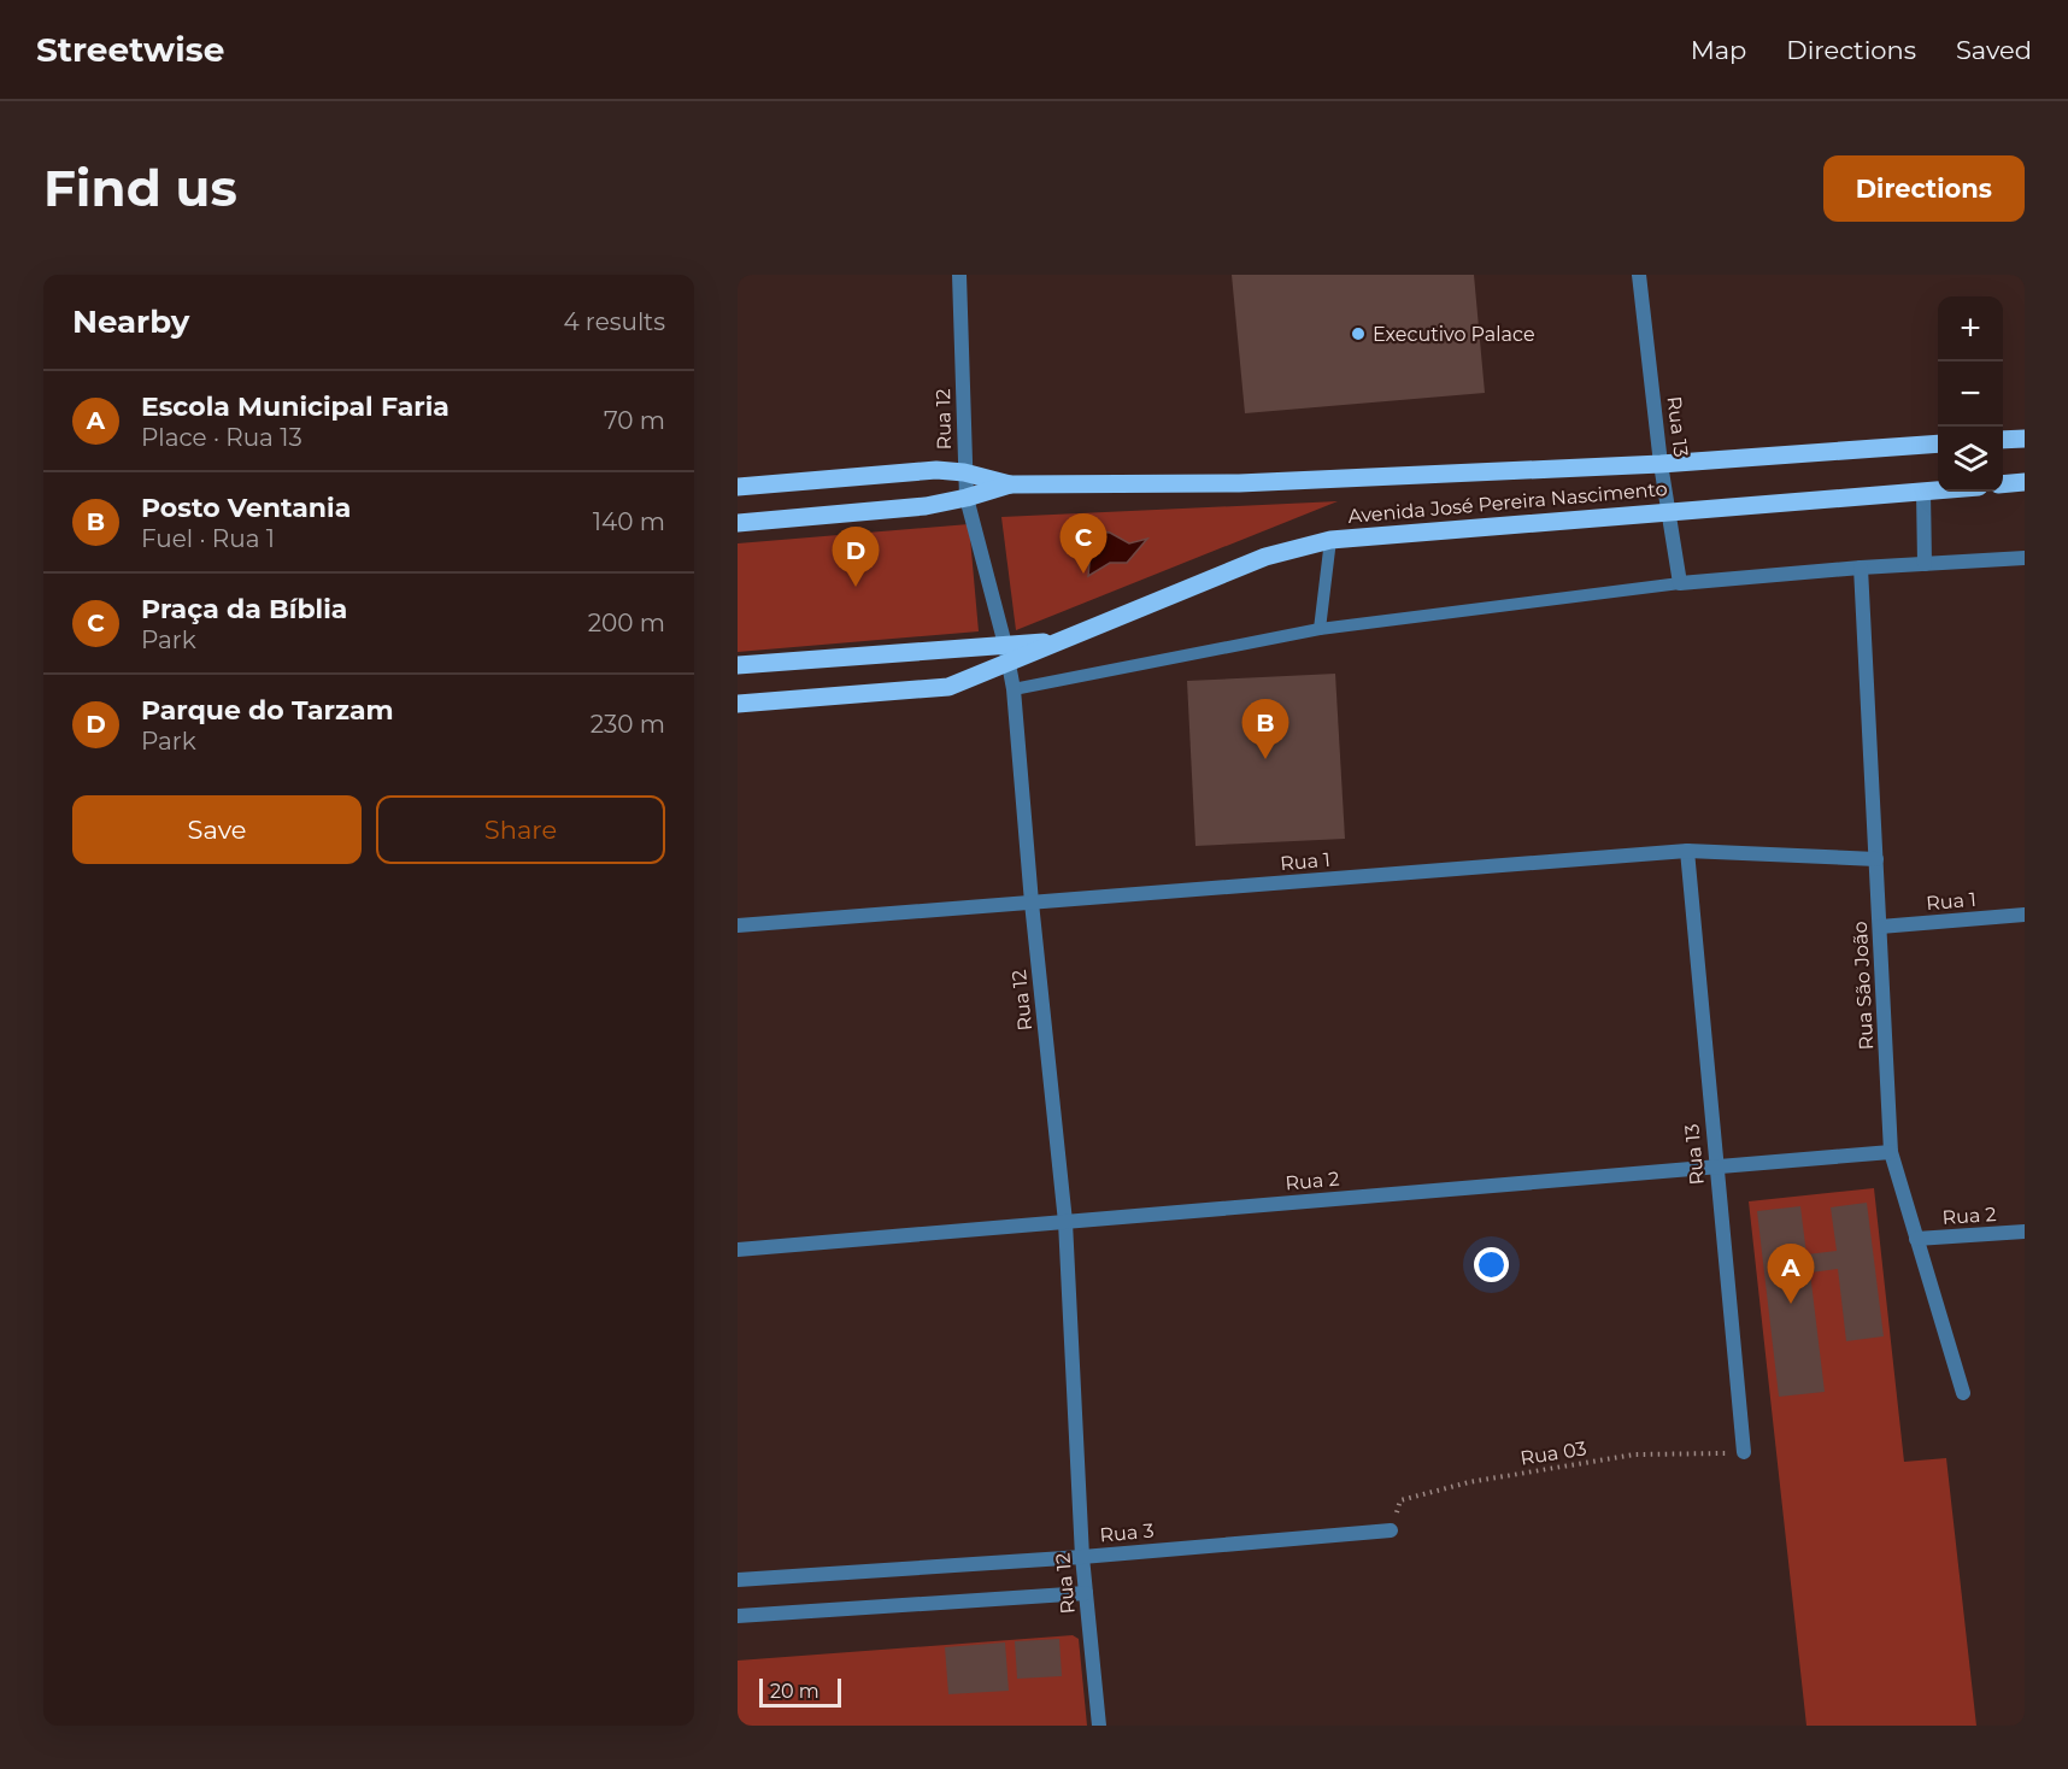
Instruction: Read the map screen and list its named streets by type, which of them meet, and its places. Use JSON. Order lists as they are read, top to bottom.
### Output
{
  "streets": {
    "main road": ["Avenida José Pereira Nascimento"],
    "street": [
      "Rua 12",
      "Rua 13",
      "Rua 1",
      "Rua São João",
      "Rua 2",
      "Rua 3"
    ],
    "path": ["Rua 03"]
  },
  "crossings": [
    ["Rua 12", "Avenida José Pereira Nascimento"],
    ["Rua 12", "Rua 1"],
    ["Rua 12", "Rua 2"],
    ["Rua 12", "Rua 3"],
    ["Rua 13", "Avenida José Pereira Nascimento"],
    ["Rua 13", "Rua 1"],
    ["Rua 13", "Rua 2"],
    ["Rua 13", "Rua 03"],
    ["Rua 1", "Rua São João"],
    ["Rua São João", "Rua 2"],
    ["Rua 03", "Rua 3"]
  ],
  "places": ["Executivo Palace"],
  "scale_bar": "20 m",
  "page": {
    "header": "Streetwise",
    "nav": ["Map", "Directions", "Saved"],
    "buttons": [
      "Directions",
      ["Save", "Share"]
    ],
    "title": "Find us",
    "heading": ["Nearby", "4 results"],
    "map_buttons": ["+", "−"],
    "list": [
      {
        "mark": "A",
        "name": "Escola Municipal Faria",
        "note": "Place · Rua 13",
        "value": "70 m"
      },
      {
        "mark": "B",
        "name": "Posto Ventania",
        "note": "Fuel · Rua 1",
        "value": "140 m"
      },
      {
        "mark": "C",
        "name": "Praça da Bíblia",
        "note": "Park",
        "value": "200 m"
      },
      {
        "mark": "D",
        "name": "Parque do Tarzam",
        "note": "Park",
        "value": "230 m"
      }
    ],
    "pins": [
      "C",
      "D",
      "B",
      "A"
    ],
    "scale": "20 m"
  }
}
